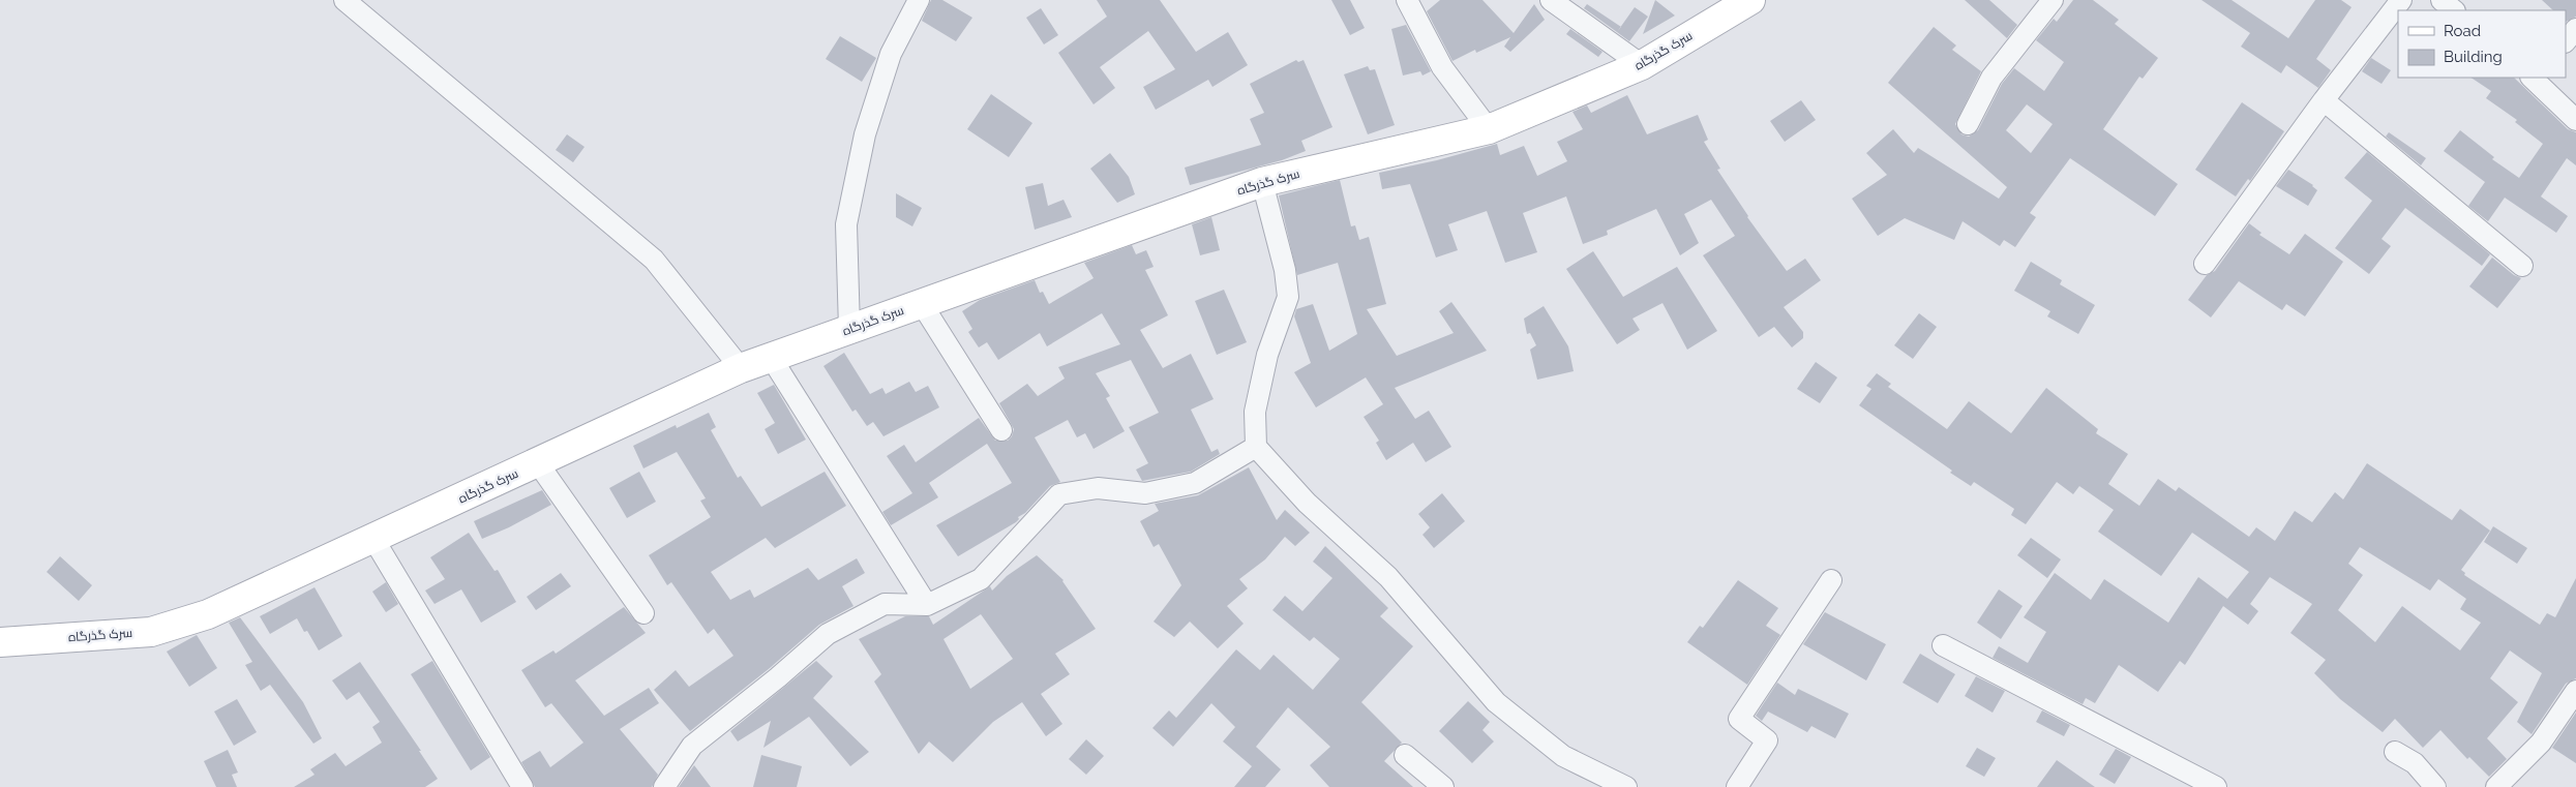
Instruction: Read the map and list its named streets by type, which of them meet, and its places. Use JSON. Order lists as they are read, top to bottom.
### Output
{
  "streets": {
    "street": ["سرک گذرگاه"]
  },
  "legend": ["Road", "Building"]
}
